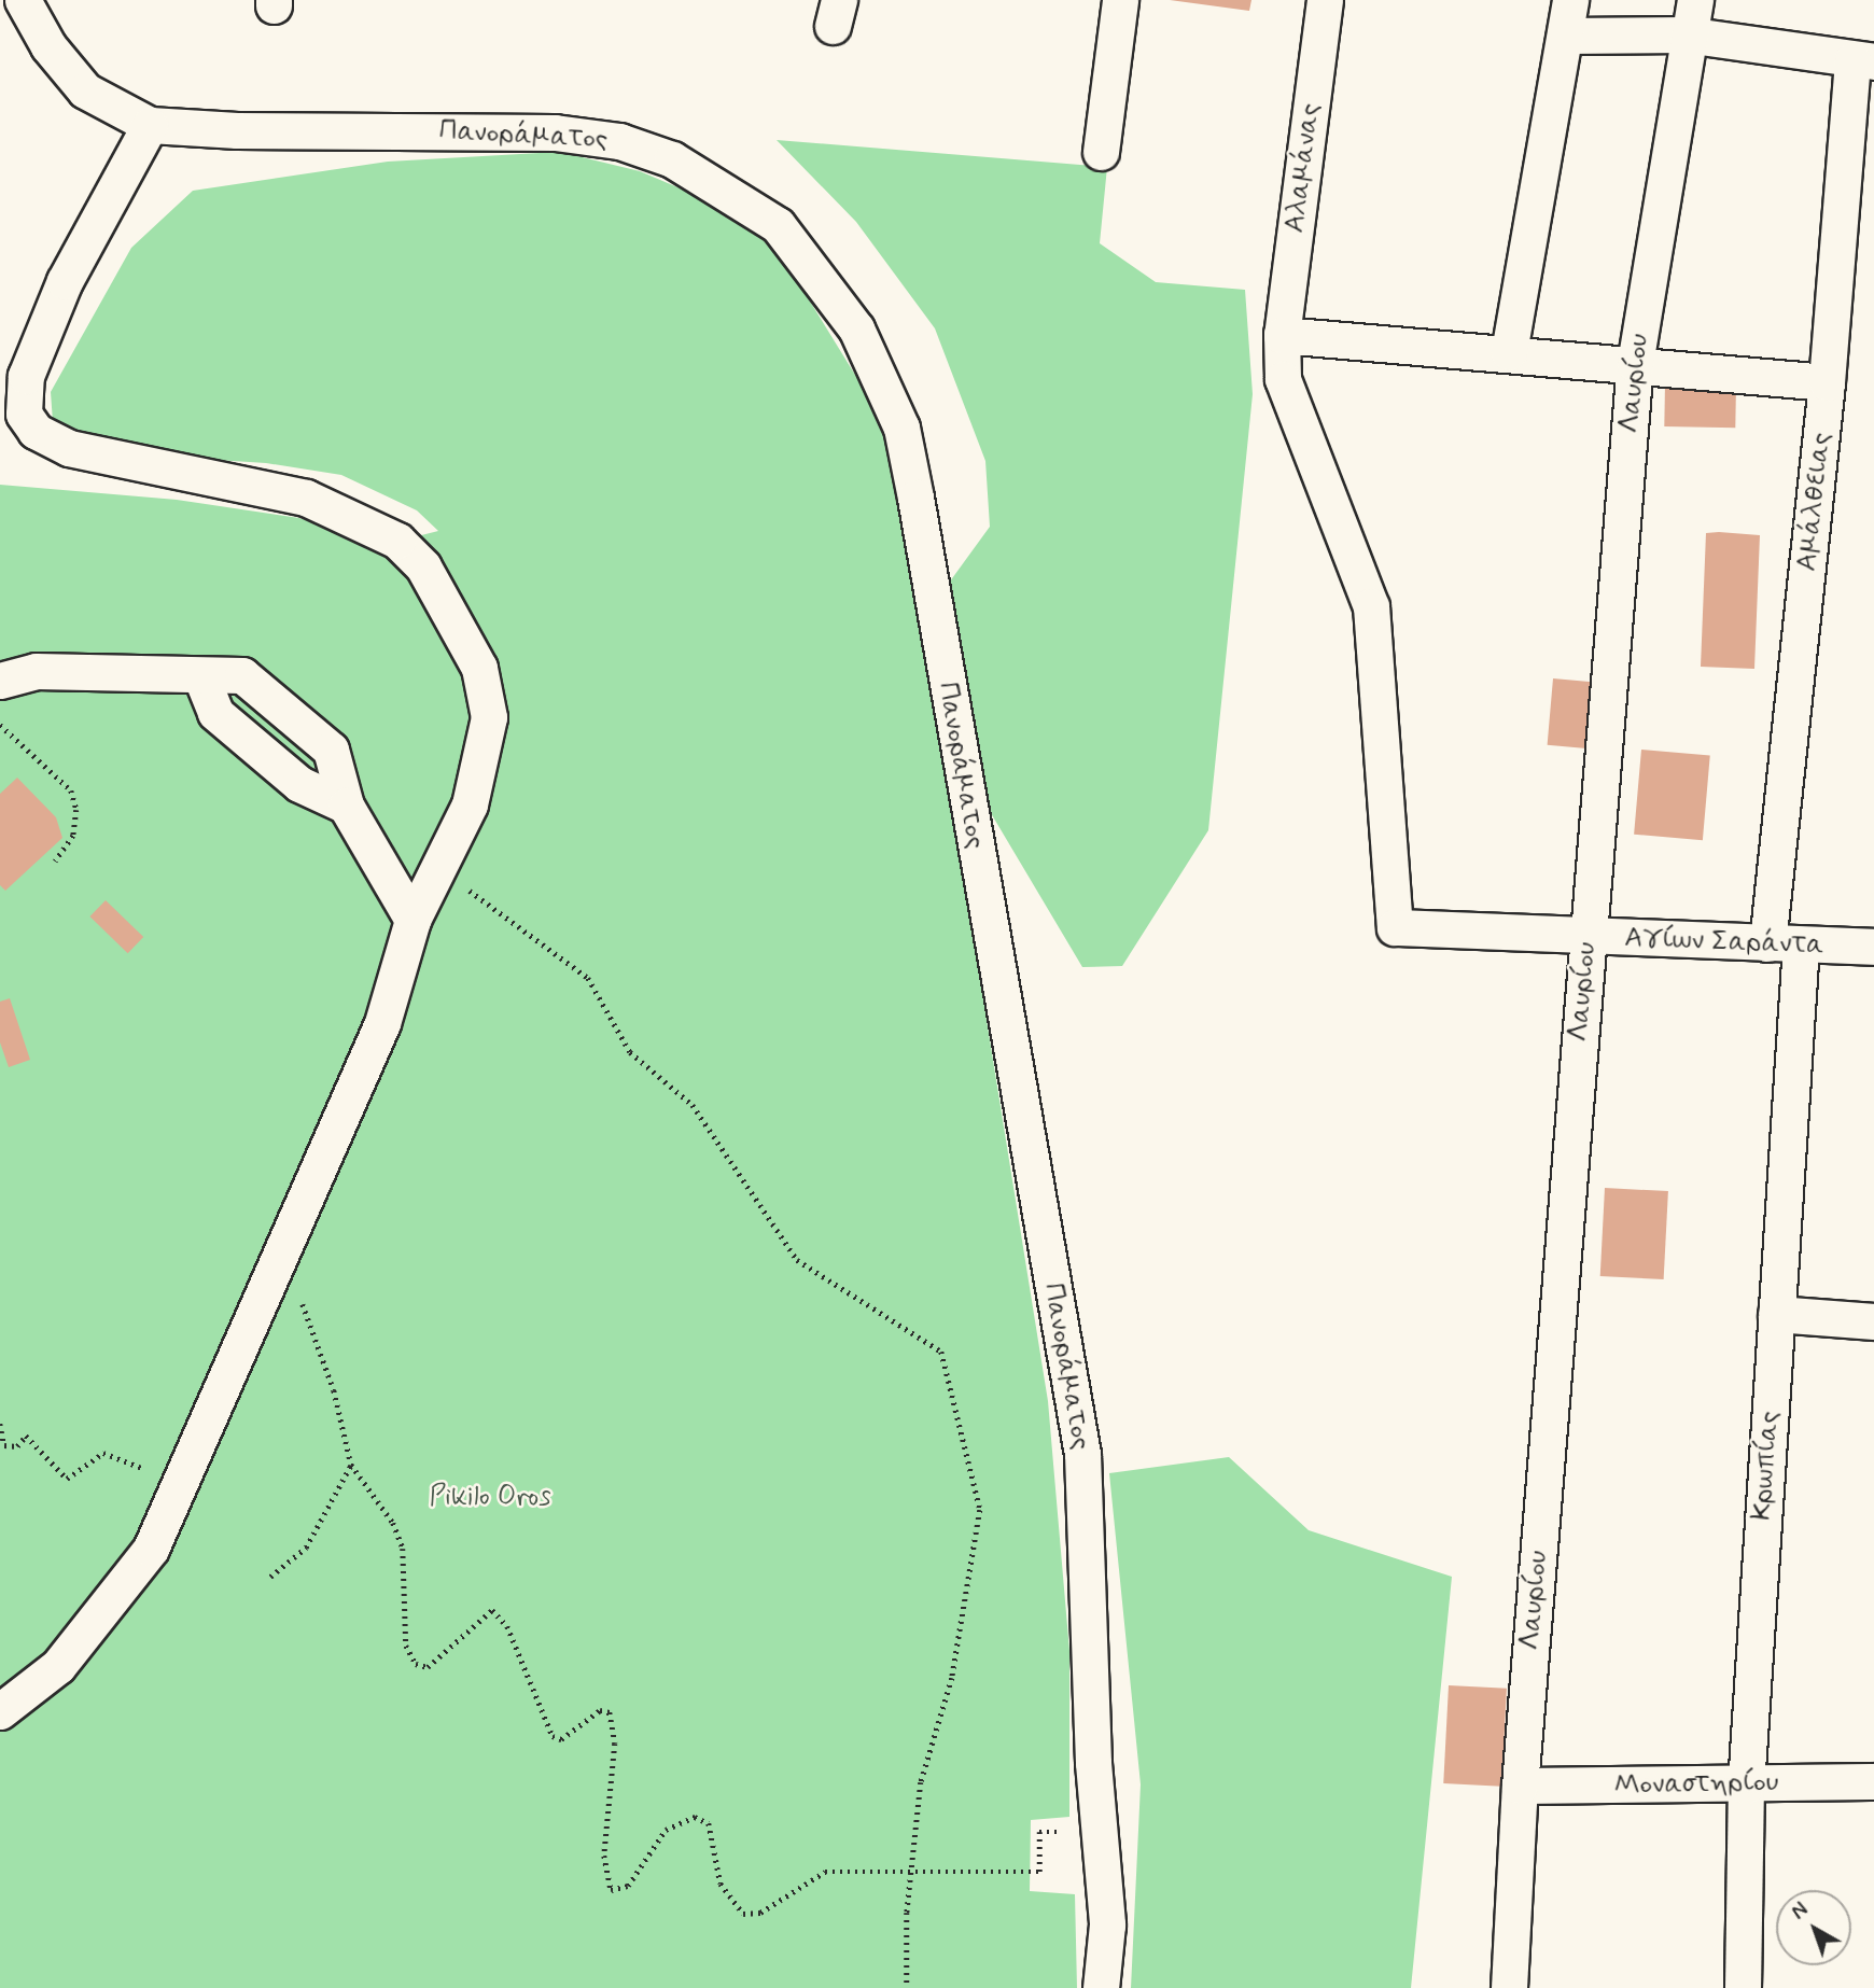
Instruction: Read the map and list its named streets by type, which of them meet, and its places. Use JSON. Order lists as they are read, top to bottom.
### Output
{
  "streets": {
    "street": [
      "Πανοράματος",
      "Αλαμάνας",
      "Λαυρίου",
      "Αμάλθειας",
      "Αγίων Σαράντα",
      "Κρωπίας",
      "Μοναστηρίου"
    ]
  },
  "crossings": [
    ["Αλαμάνας", "Αγίων Σαράντα"],
    ["Λαυρίου", "Αγίων Σαράντα"],
    ["Λαυρίου", "Μοναστηρίου"],
    ["Αμάλθειας", "Αγίων Σαράντα"],
    ["Αμάλθειας", "Κρωπίας"],
    ["Αγίων Σαράντα", "Κρωπίας"],
    ["Κρωπίας", "Μοναστηρίου"]
  ],
  "parks": ["Pikilo Oros"],
  "north": "top left"
}
